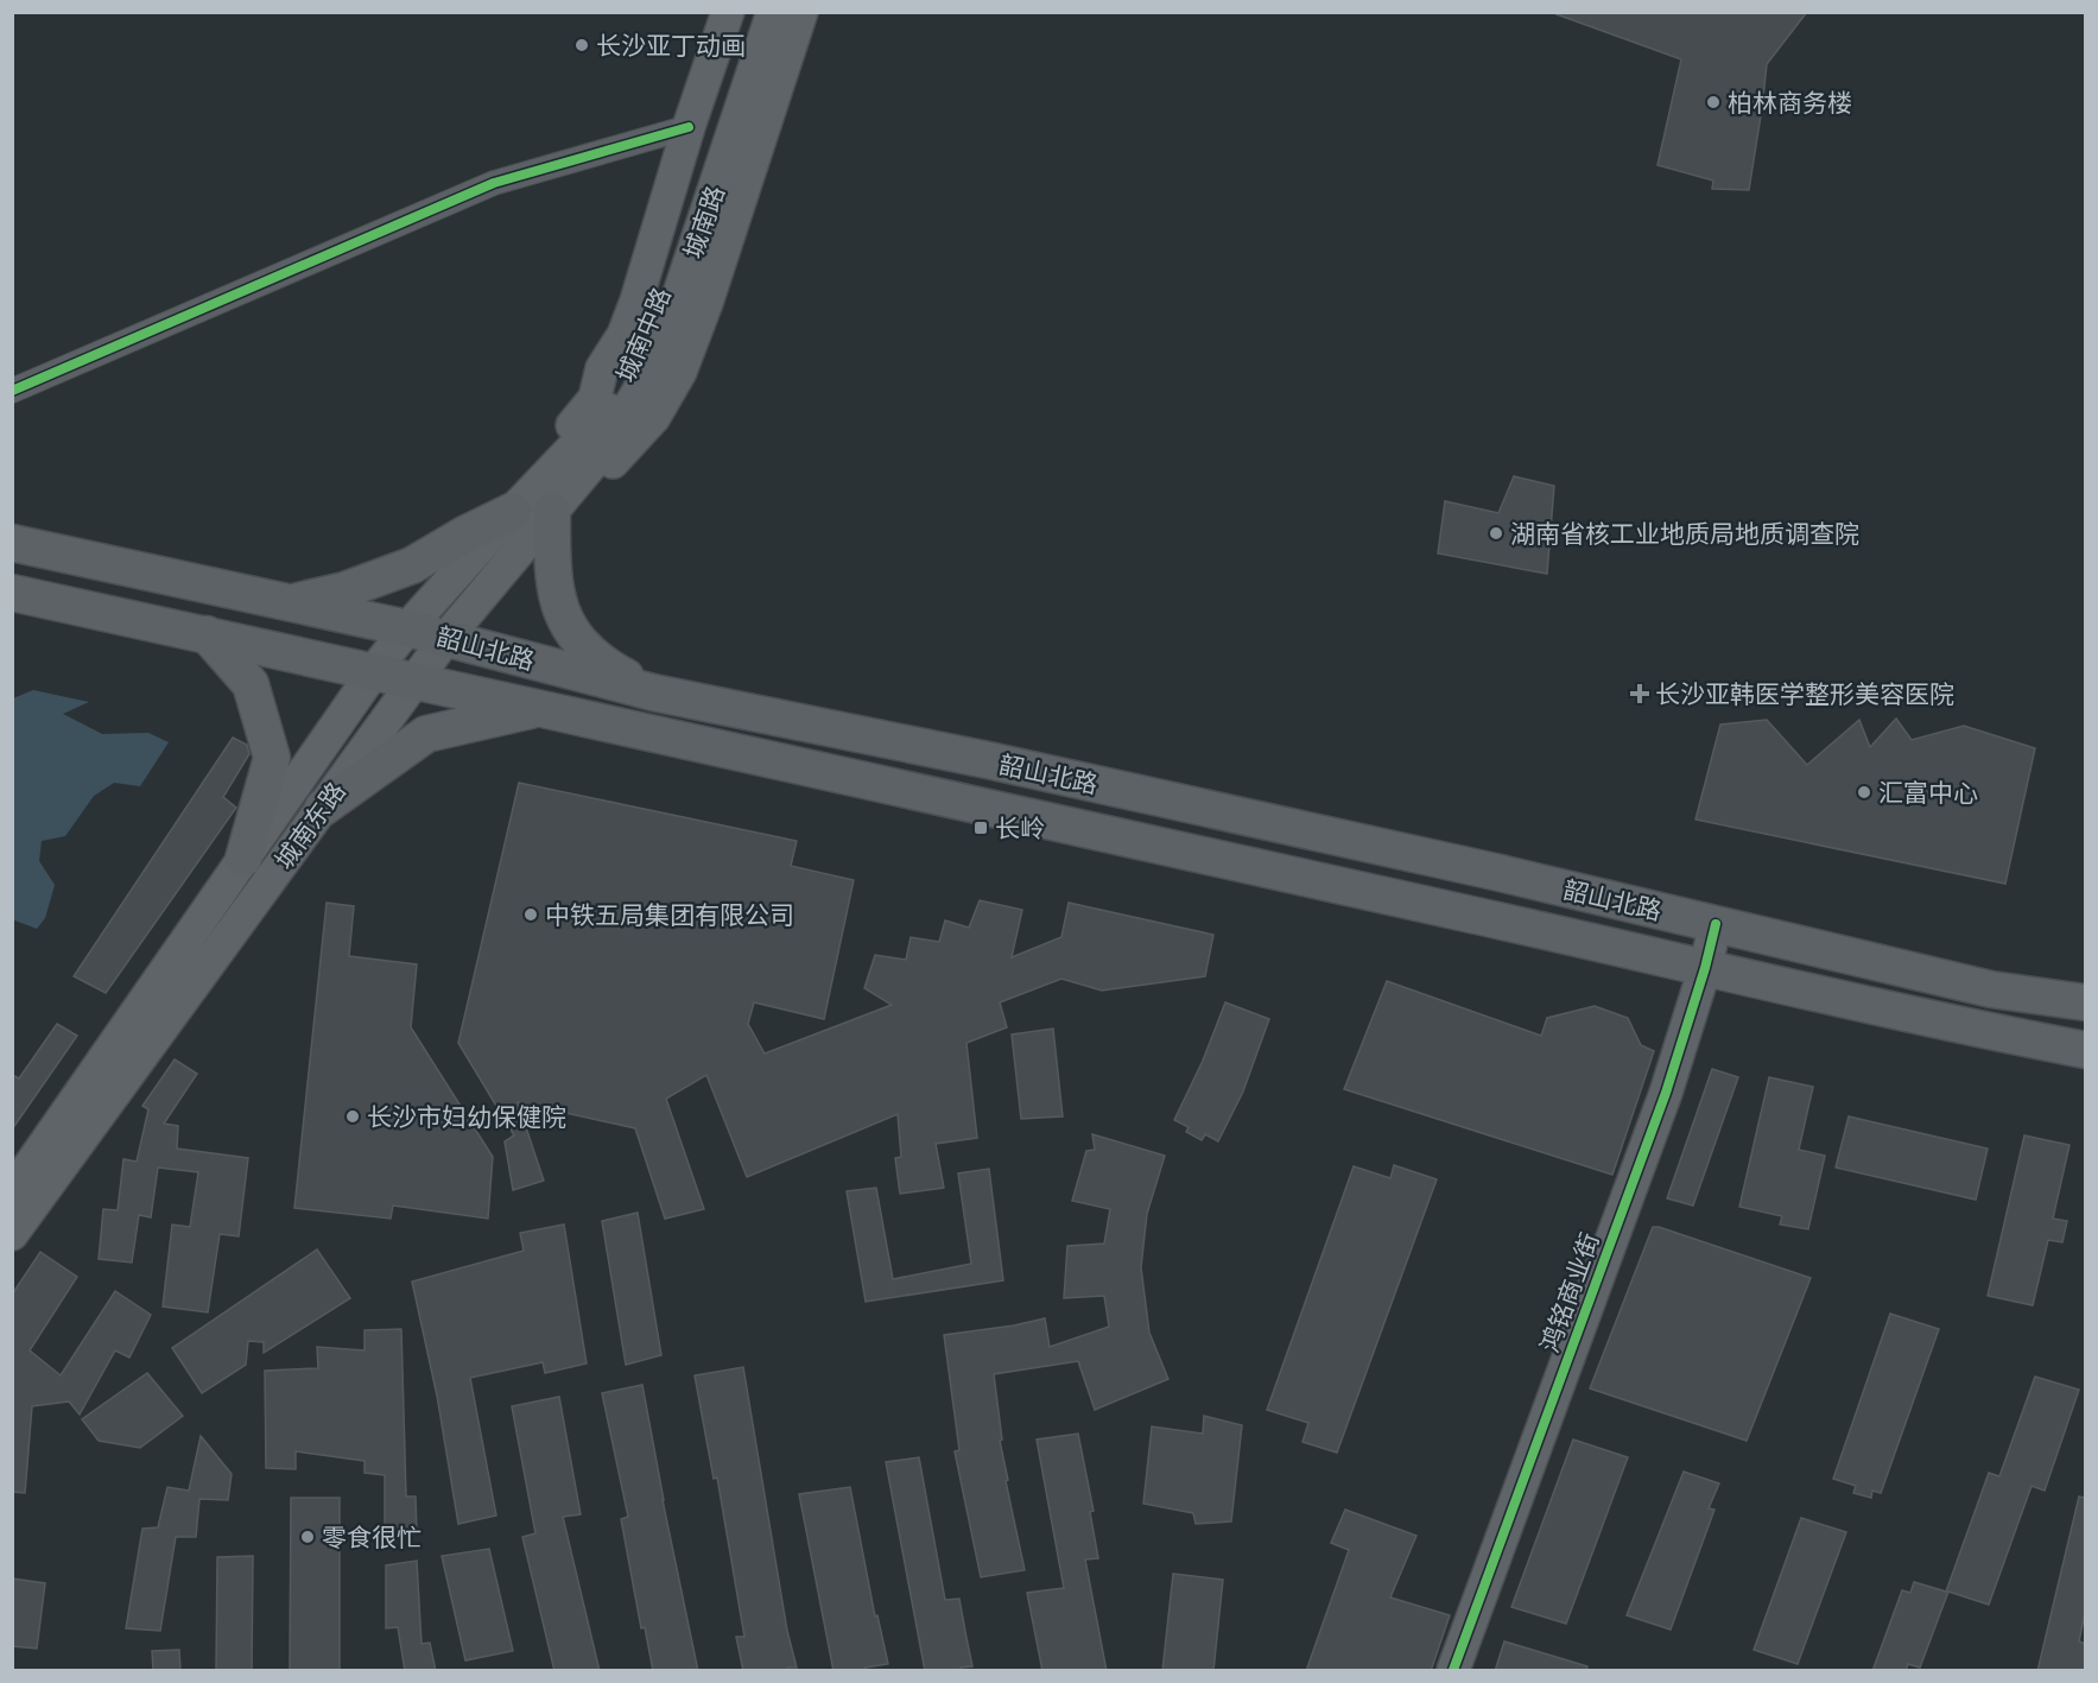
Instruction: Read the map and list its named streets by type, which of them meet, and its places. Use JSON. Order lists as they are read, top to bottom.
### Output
{
  "streets": {
    "main road": [
      "城南路",
      "城南中路",
      "韶山北路",
      "城南东路",
      "鸿铭商业街"
    ]
  },
  "crossings": [
    ["城南路", "城南中路"],
    ["城南路", "城南东路"],
    ["城南中路", "城南东路"],
    ["韶山北路", "城南东路"],
    ["韶山北路", "鸿铭商业街"]
  ],
  "places": {
    "other": [
      "长沙亚丁动画",
      "柏林商务楼",
      "湖南省核工业地质局地质调查院",
      "汇富中心",
      "中铁五局集团有限公司",
      "长沙市妇幼保健院",
      "零食很忙"
    ],
    "health": ["长沙亚韩医学整形美容医院"],
    "transit": ["长岭"]
  }
}
